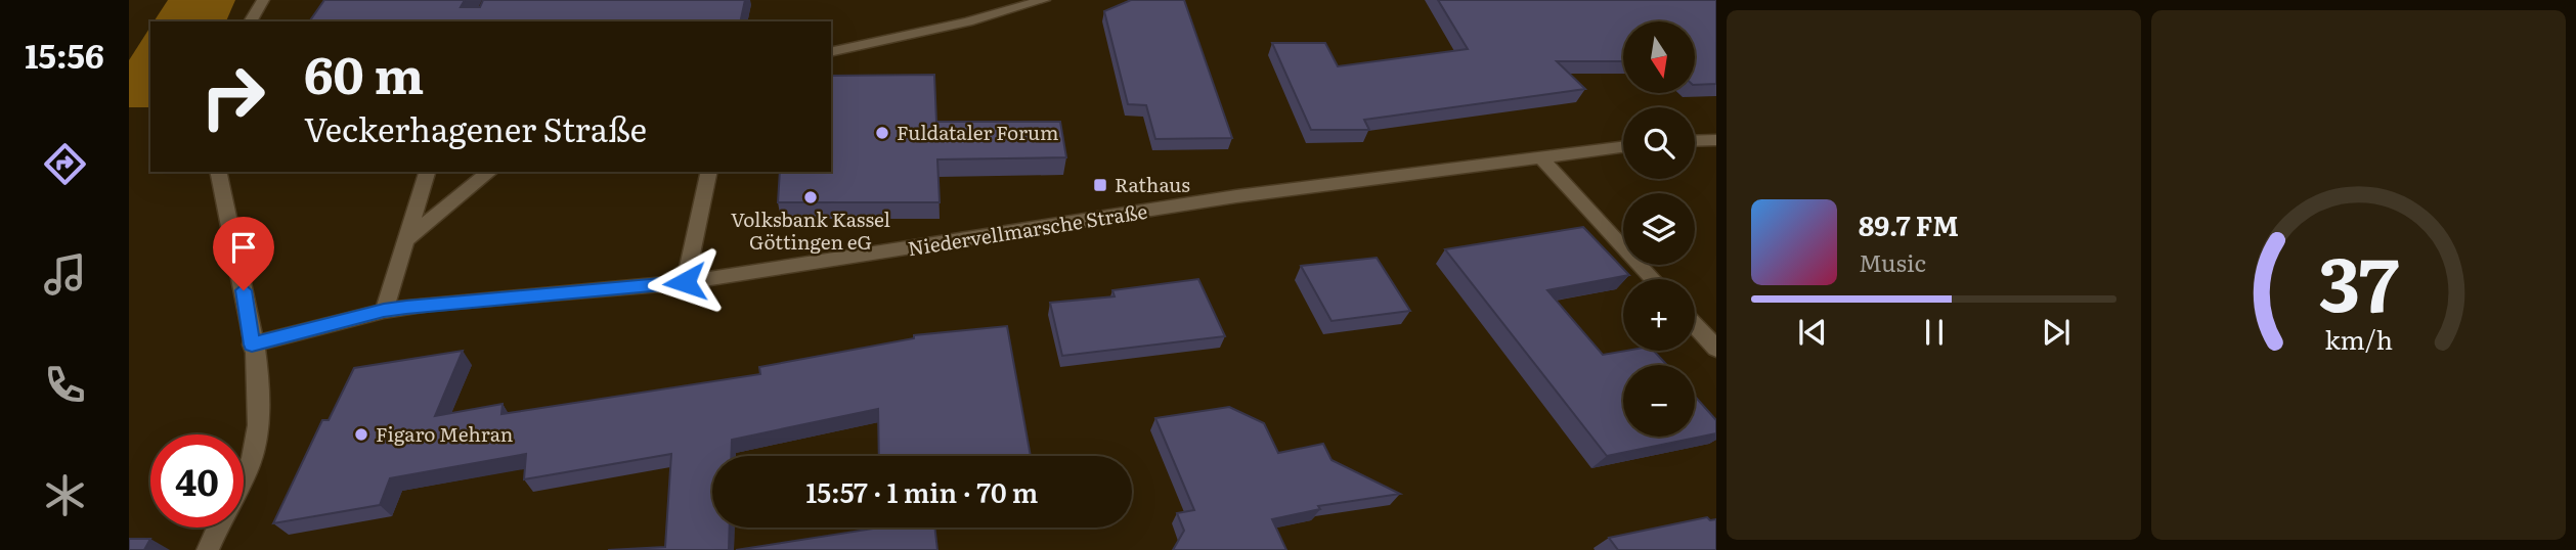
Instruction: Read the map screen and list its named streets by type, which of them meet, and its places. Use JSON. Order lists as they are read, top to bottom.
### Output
{
  "streets": {
    "street": ["Niedervellmarsche Straße"]
  },
  "places": {
    "other": ["Fuldataler Forum", "Volksbank Kassel Göttingen eG", "Figaro Mehran"],
    "transit": ["Rathaus"]
  },
  "north": "bottom",
  "page": {
    "tabs": "15:56",
    "map_buttons": ["+", "−"],
    "turn": ["60 m", "Veckerhagener Straße"],
    "song": ["89.7 FM", "Music"],
    "limit": "40",
    "trip": "15:57 · 1 min · 70 m",
    "gauge": ["37", "km/h"]
  }
}
